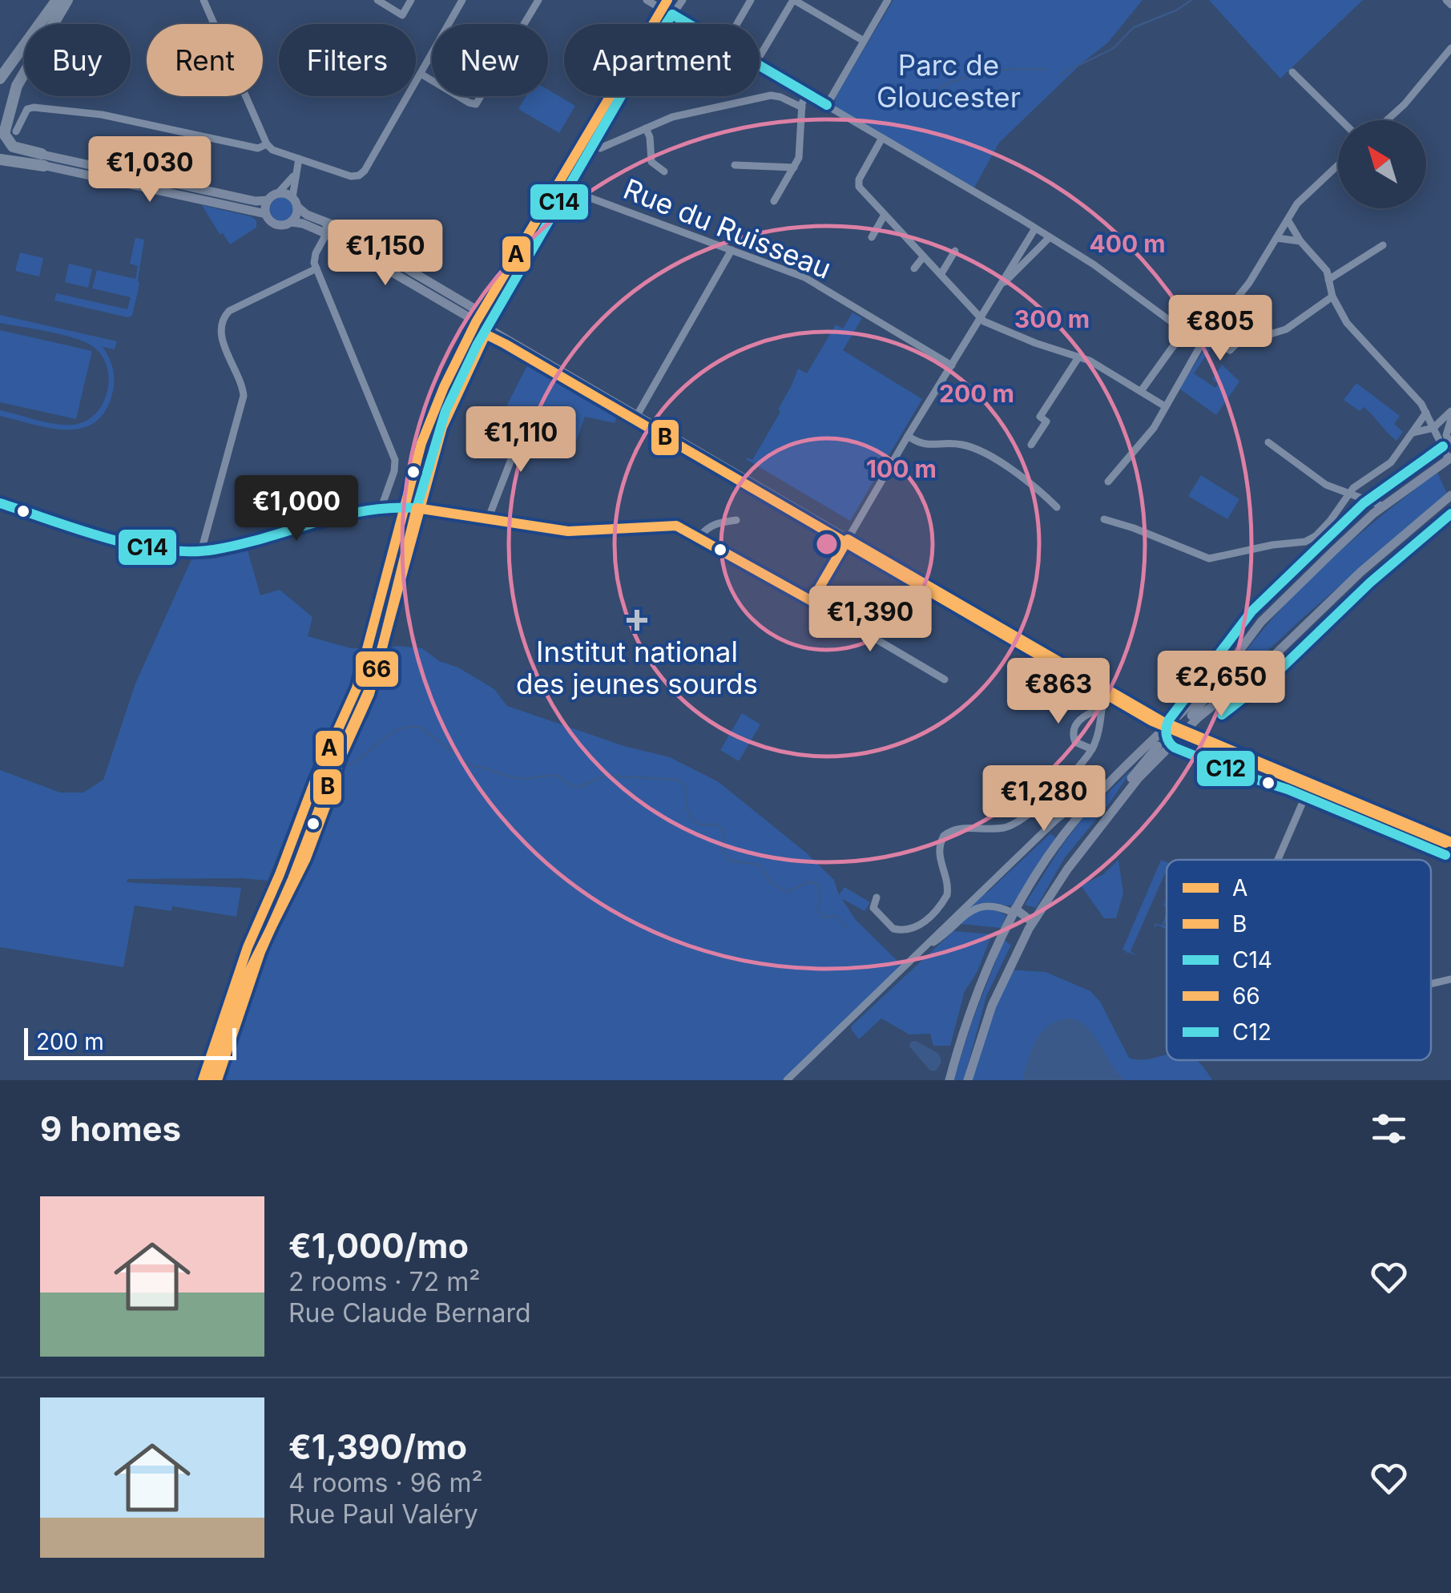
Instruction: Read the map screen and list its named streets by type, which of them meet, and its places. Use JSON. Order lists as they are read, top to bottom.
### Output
{
  "streets": {
    "street": ["Rue du Ruisseau"]
  },
  "parks": ["Parc de Gloucester"],
  "places": {
    "health": ["Institut national des jeunes sourds"]
  },
  "lines": [
    "transit line A",
    "transit line C14",
    "transit line B",
    "transit line C12",
    "transit line 66"
  ],
  "legend": [
    "A",
    "B",
    "C14",
    "66",
    "C12"
  ],
  "scale_bar": "200 m",
  "north": "top left",
  "page": {
    "chip": [
      "Buy",
      "Rent",
      "Filters",
      "New",
      "Apartment"
    ],
    "price": [
      "€1,030",
      "€1,150",
      "€805",
      "€1,110",
      "€1,000",
      "€1,390",
      "€2,650",
      "€863",
      "€1,280"
    ],
    "scale": "200 m",
    "heading": "9 homes",
    "list": [
      {
        "name": "€1,000/mo",
        "note": "2 rooms · 72 m² · Rue Claude Bernard"
      },
      {
        "name": "€1,390/mo",
        "note": "4 rooms · 96 m² · Rue Paul Valéry"
      }
    ]
  },
  "rings": [
    "400 m",
    "300 m",
    "200 m",
    "100 m"
  ]
}
